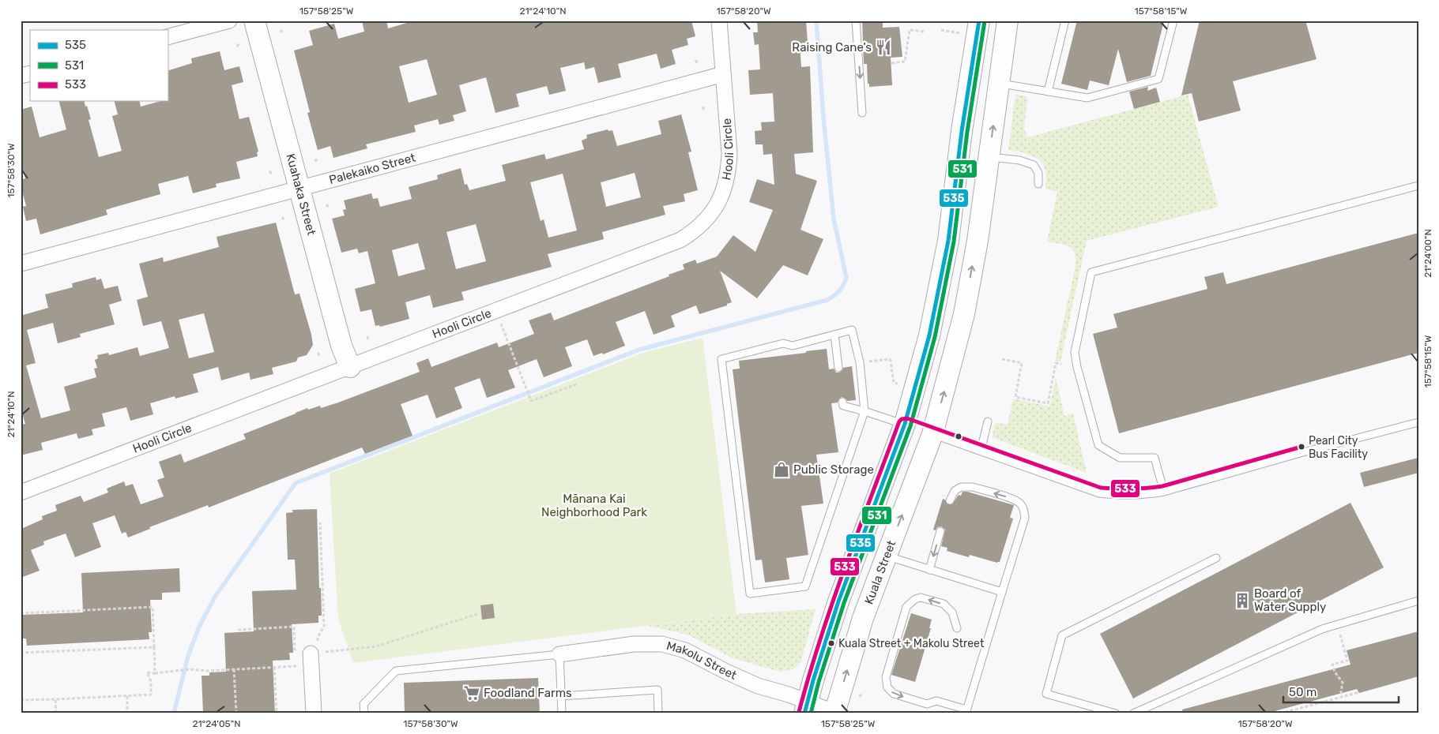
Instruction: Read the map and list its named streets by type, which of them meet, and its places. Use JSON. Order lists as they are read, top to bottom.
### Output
{
  "streets": {
    "main road": ["Kuahaka Street", "Kuala Street"],
    "street": ["Hooli Circle", "Palekaiko Street", "Makolu Street"]
  },
  "crossings": [
    ["Hooli Circle", "Palekaiko Street"],
    ["Hooli Circle", "Kuahaka Street"],
    ["Palekaiko Street", "Kuahaka Street"],
    ["Kuala Street", "Makolu Street"]
  ],
  "parks": ["Mānana Kai Neighborhood Park"],
  "places": {
    "restaurant": ["Raising Cane's"],
    "other": ["Pearl City Bus Facility", "Kuala Street + Makolu Street"],
    "shop": ["Public Storage"],
    "building": ["Board of Water Supply"],
    "supermarket": ["Foodland Farms"]
  },
  "lines": ["transit line 535", "transit line 531", "transit line 533"],
  "legend": ["535", "531", "533"],
  "scale_bar": "50 m",
  "coordinates": [
    "157°58'25\"W",
    "21°24'10\"N",
    "157°58'20\"W",
    "157°58'15\"W",
    "157°58'30\"W",
    "21°24'00\"N",
    "21°24'05\"N"
  ]
}
